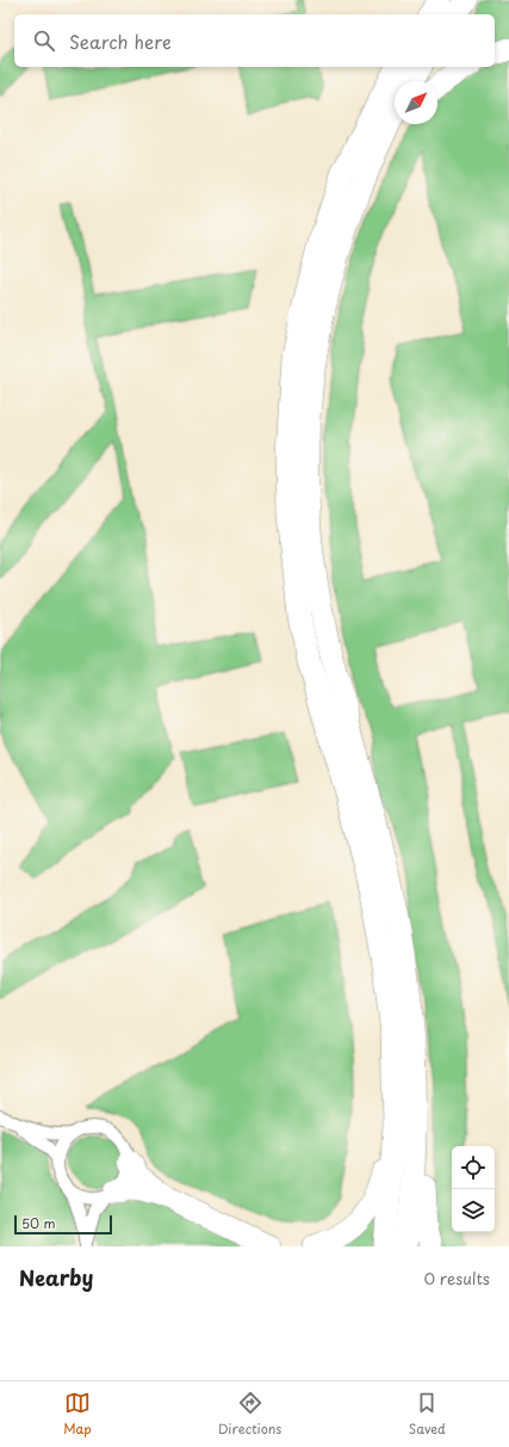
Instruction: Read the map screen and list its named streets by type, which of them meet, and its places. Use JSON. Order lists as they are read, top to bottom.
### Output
{
  "scale_bar": "50 m",
  "north": "top right",
  "page": {
    "search": "Search here",
    "scale": "50 m",
    "heading": ["Nearby", "0 results"],
    "nav": ["Map", "Directions", "Saved"]
  }
}
